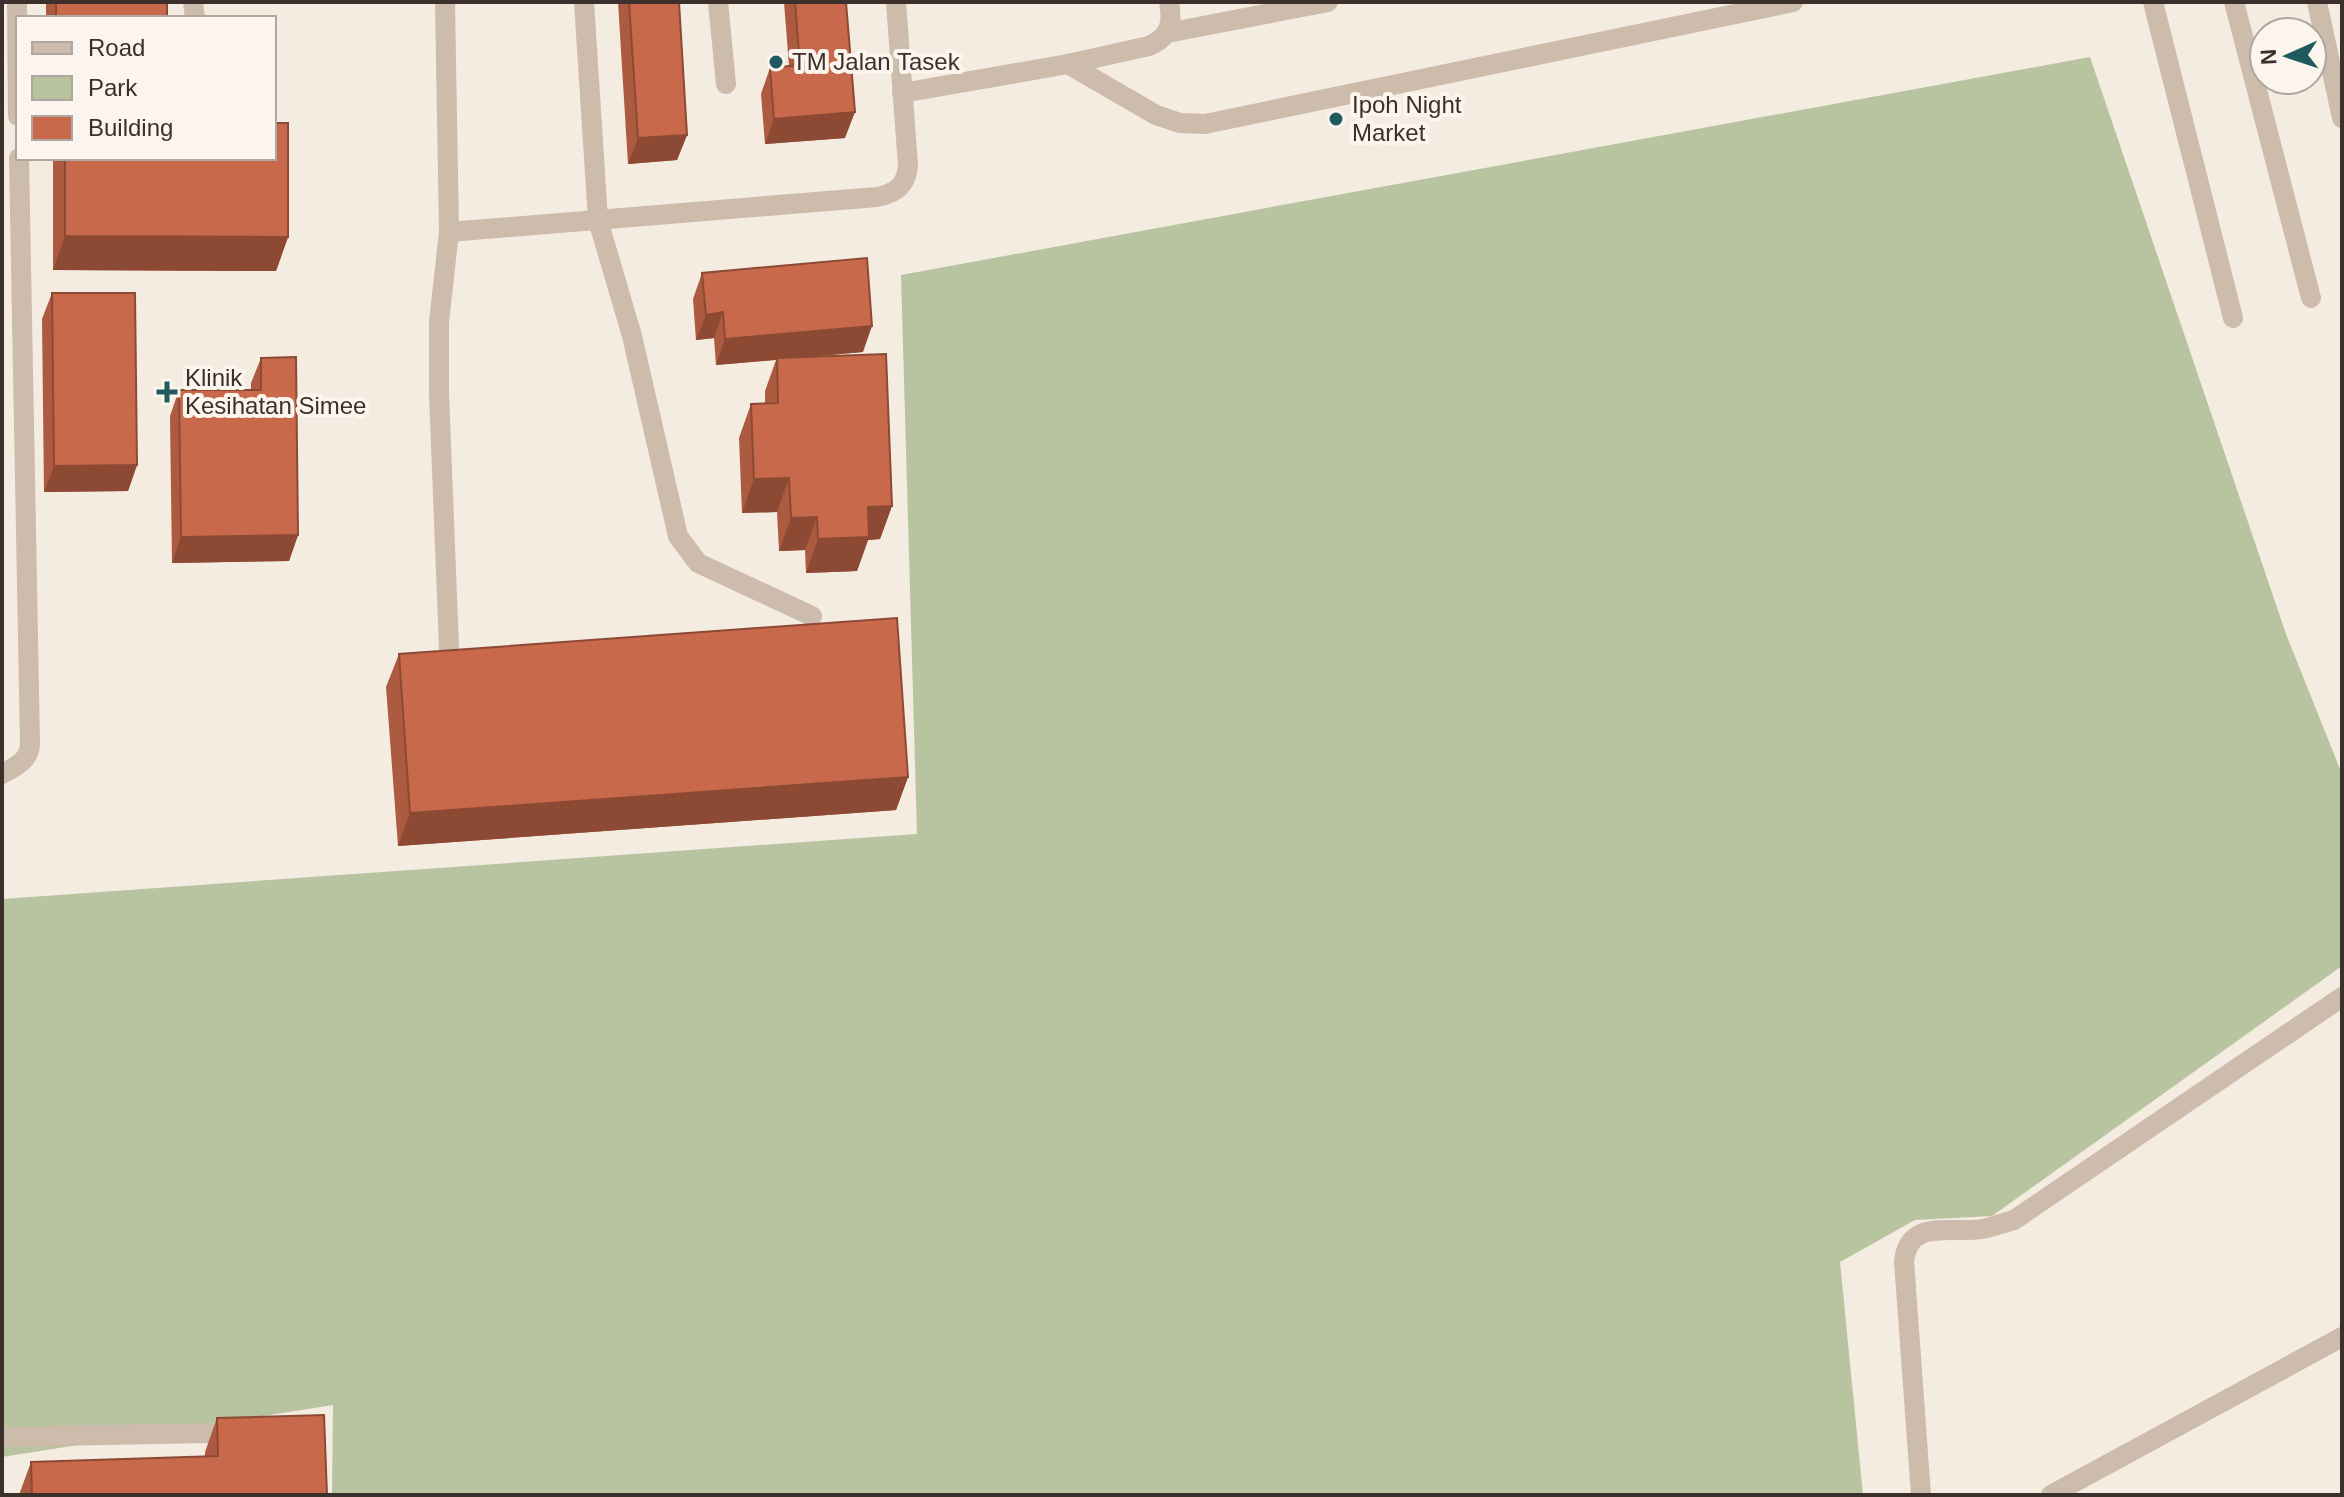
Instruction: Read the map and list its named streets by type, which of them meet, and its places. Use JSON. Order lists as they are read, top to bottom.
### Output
{
  "places": {
    "other": ["TM Jalan Tasek", "Ipoh Night Market"],
    "health": ["Klinik Kesihatan Simee"]
  },
  "legend": ["Road", "Park", "Building"],
  "north": "left"
}
